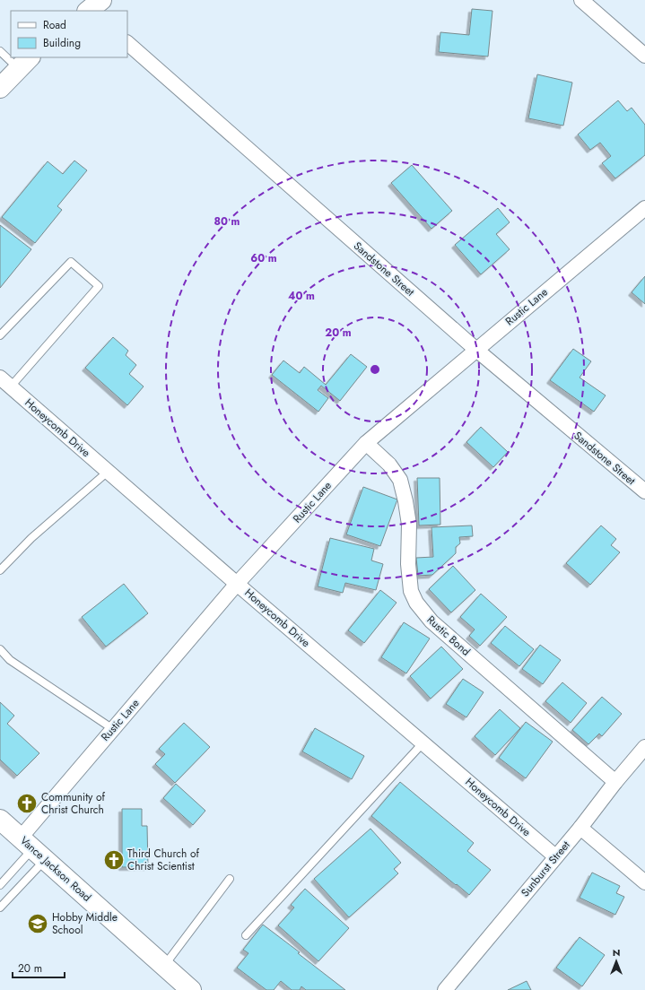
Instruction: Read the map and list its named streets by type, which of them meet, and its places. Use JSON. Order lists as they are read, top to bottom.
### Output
{
  "streets": {
    "main road": ["Vance Jackson Road"],
    "street": [
      "Sandstone Street",
      "Rustic Lane",
      "Honeycomb Drive",
      "Rustic Bond",
      "Sunburst Street"
    ]
  },
  "crossings": [
    ["Sandstone Street", "Rustic Lane"],
    ["Rustic Lane", "Honeycomb Drive"],
    ["Rustic Lane", "Rustic Bond"],
    ["Rustic Lane", "Vance Jackson Road"],
    ["Honeycomb Drive", "Sunburst Street"],
    ["Rustic Bond", "Sunburst Street"]
  ],
  "places": {
    "church": ["Community of Christ Church", "Third Church of Christ Scientist"],
    "school or university": ["Hobby Middle School"]
  },
  "legend": ["Road", "Building"],
  "scale_bar": "20 m",
  "north": "top",
  "rings": [
    "80 m",
    "60 m",
    "40 m",
    "20 m"
  ]
}
